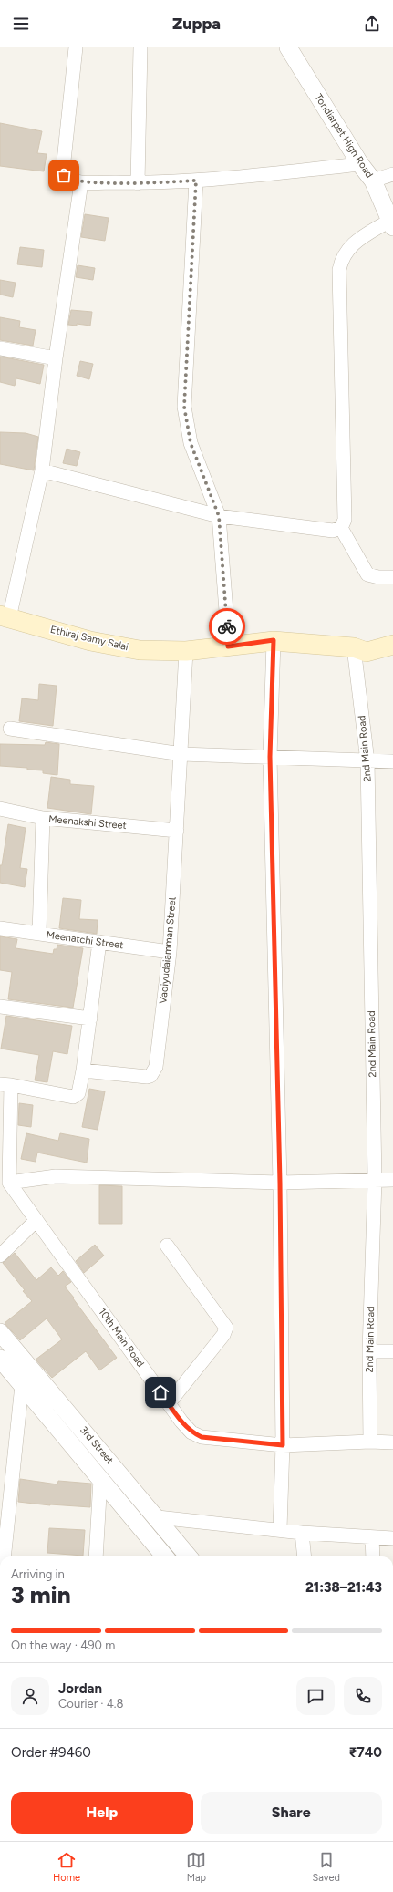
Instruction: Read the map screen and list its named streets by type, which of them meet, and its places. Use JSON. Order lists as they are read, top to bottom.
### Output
{
  "streets": {
    "main road": ["Ethiraj Samy Salai"],
    "street": [
      "Tondiarpet High Road",
      "2nd Main Road",
      "Meenakshi Street",
      "Meenatchi Street",
      "Vadiyudaiamman Street",
      "10th Main Road",
      "3rd Street"
    ]
  },
  "crossings": [
    ["Ethiraj Samy Salai", "2nd Main Road"],
    ["Ethiraj Samy Salai", "Vadiyudaiamman Street"],
    ["2nd Main Road", "10th Main Road"],
    ["Meenakshi Street", "Vadiyudaiamman Street"],
    ["Meenatchi Street", "Vadiyudaiamman Street"]
  ],
  "page": {
    "header": "Zuppa",
    "heading": ["3 min", "Arriving in", "21:38–21:43"],
    "panel": [
      "Jordan",
      "Courier · 4.8",
      "Order #9460",
      "₹740"
    ],
    "bar": "On the way · 490 m",
    "buttons": ["Help", "Share"],
    "tabs": ["Home", "Map", "Saved"]
  }
}
